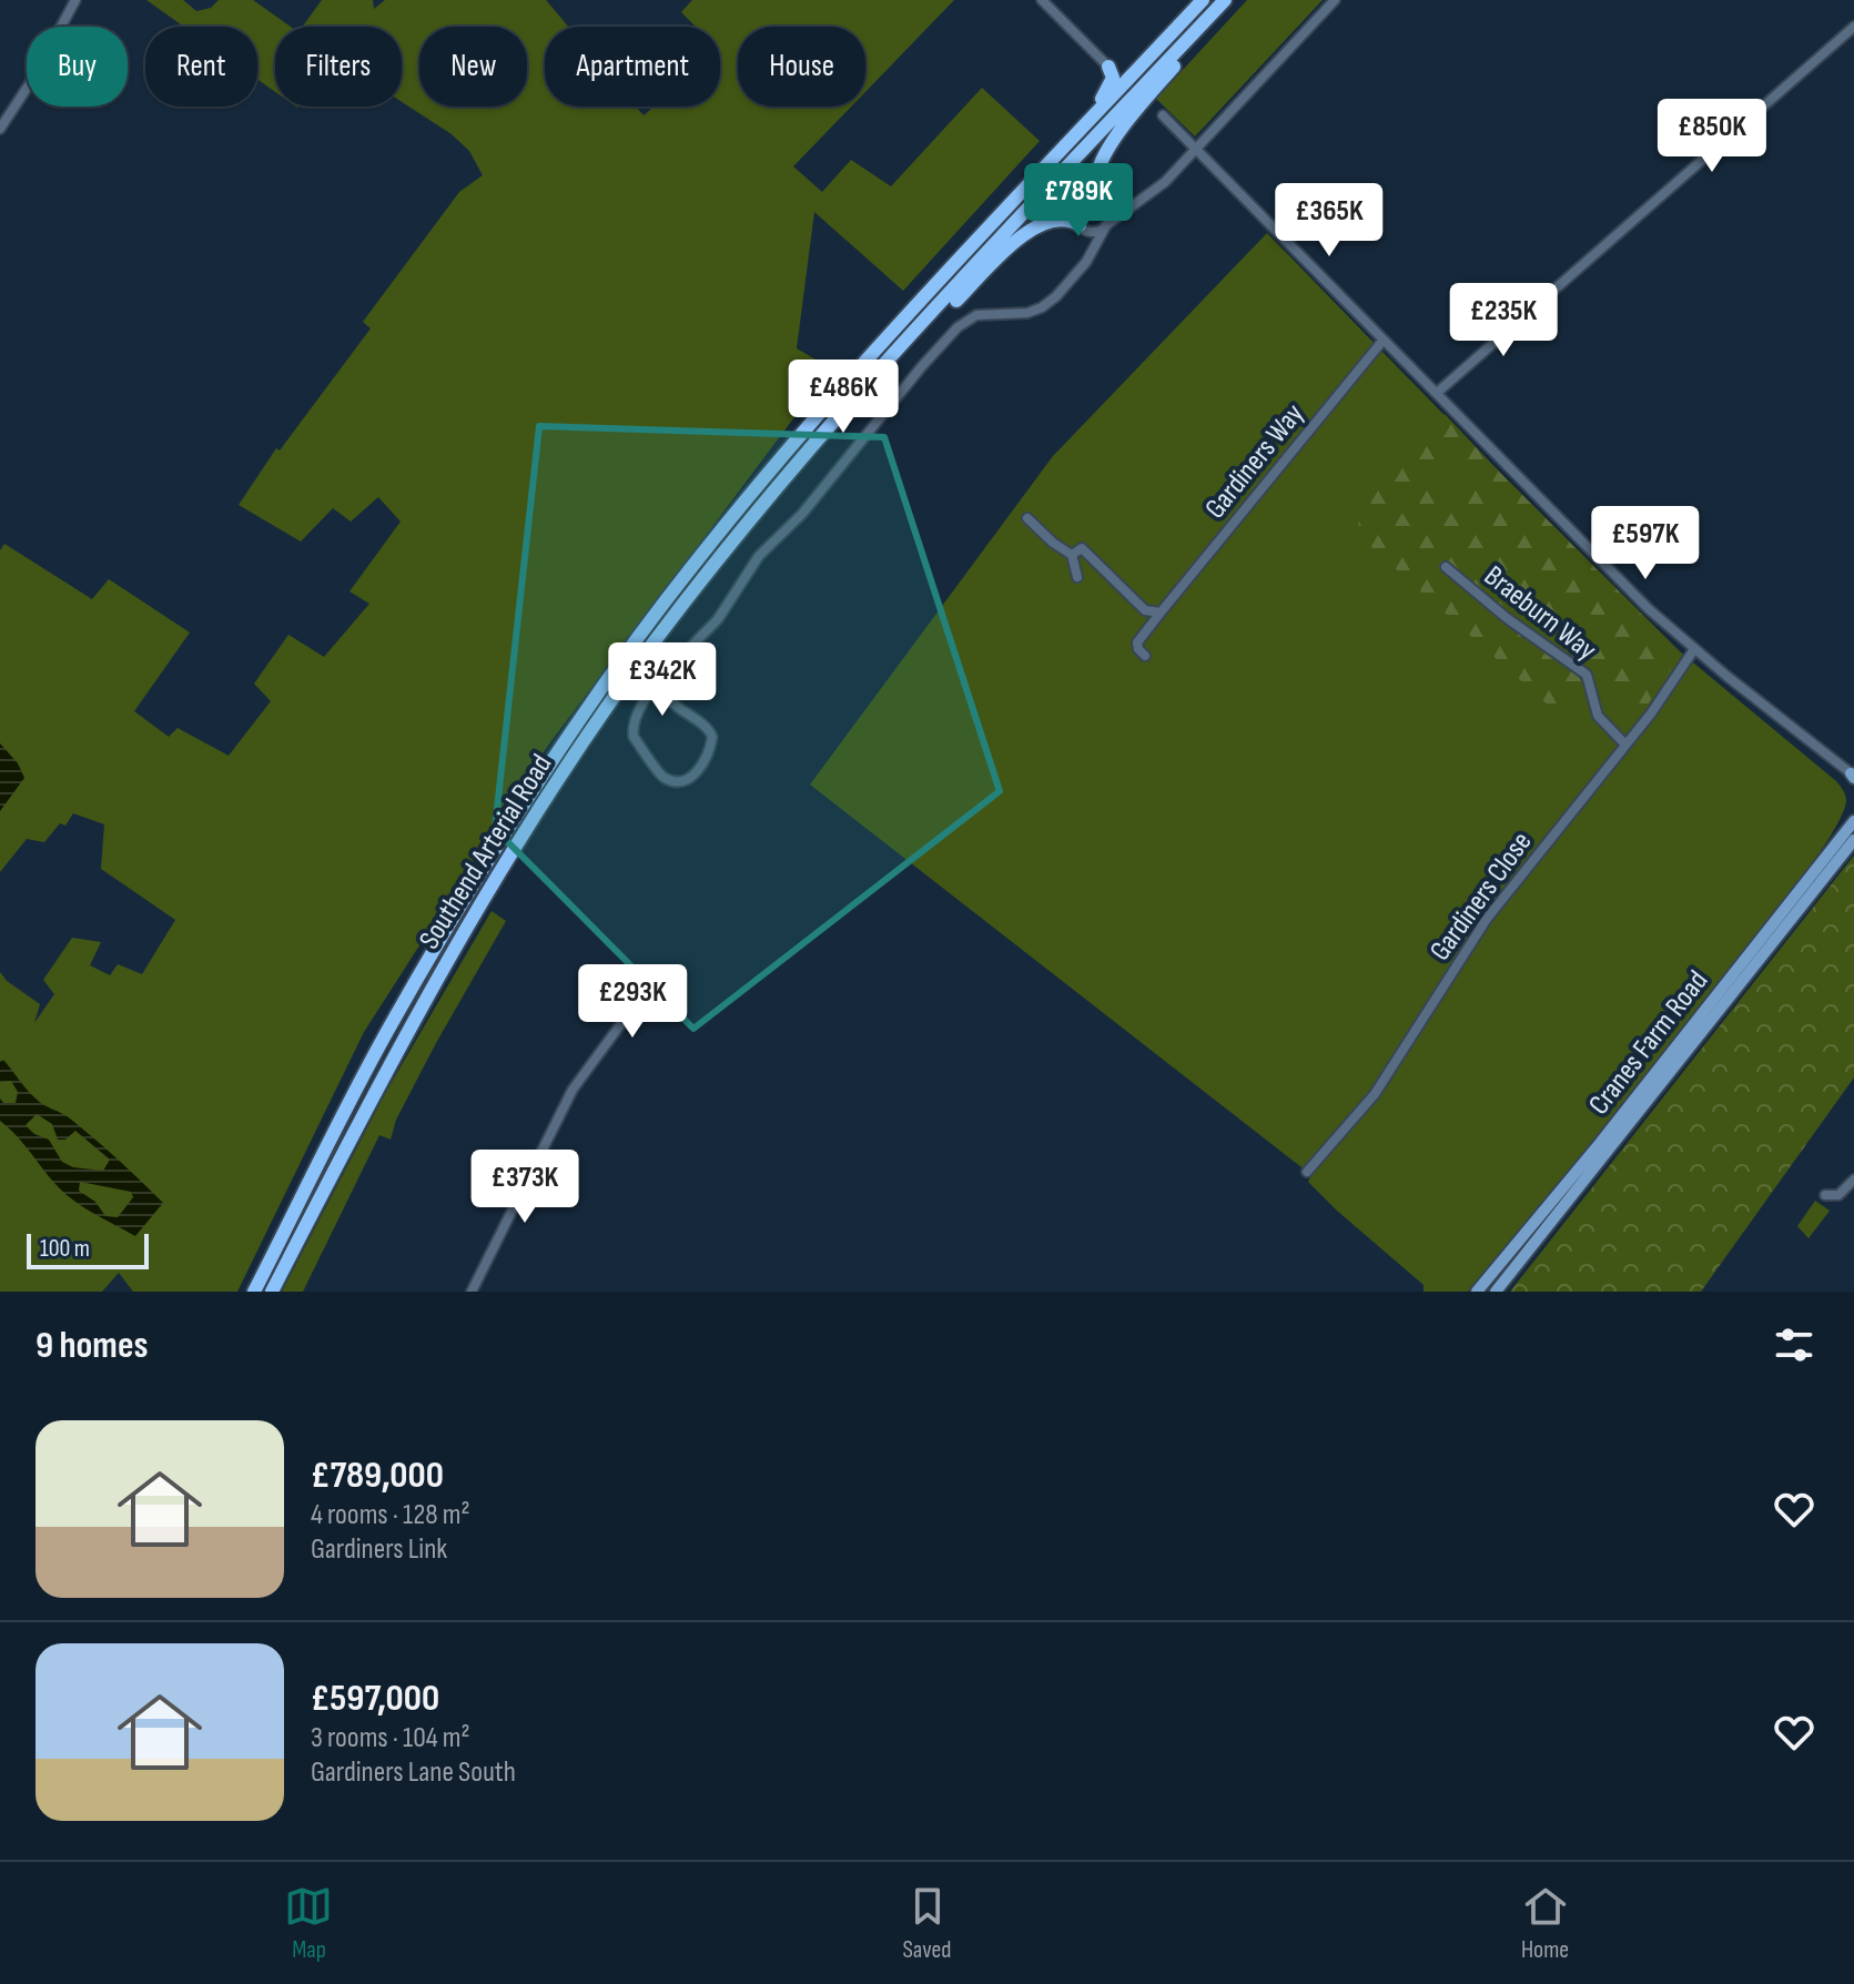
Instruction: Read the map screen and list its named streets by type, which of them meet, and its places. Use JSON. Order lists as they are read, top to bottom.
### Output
{
  "streets": {
    "highway": ["Southend Arterial Road"],
    "main road": ["Cranes Farm Road"],
    "street": ["Gardiners Way", "Braeburn Way", "Gardiners Close"]
  },
  "crossings": [
    ["Braeburn Way", "Gardiners Close"]
  ],
  "scale_bar": "100 m",
  "page": {
    "chip": [
      "Buy",
      "Rent",
      "Filters",
      "New",
      "Apartment",
      "House"
    ],
    "price": [
      "£850K",
      "£789K",
      "£365K",
      "£235K",
      "£486K",
      "£597K",
      "£342K",
      "£293K",
      "£373K"
    ],
    "scale": "100 m",
    "heading": "9 homes",
    "list": [
      {
        "name": "£789,000",
        "note": "4 rooms · 128 m² · Gardiners Link"
      },
      {
        "name": "£597,000",
        "note": "3 rooms · 104 m² · Gardiners Lane South"
      }
    ],
    "tabs": ["Map", "Saved", "Home"]
  }
}
